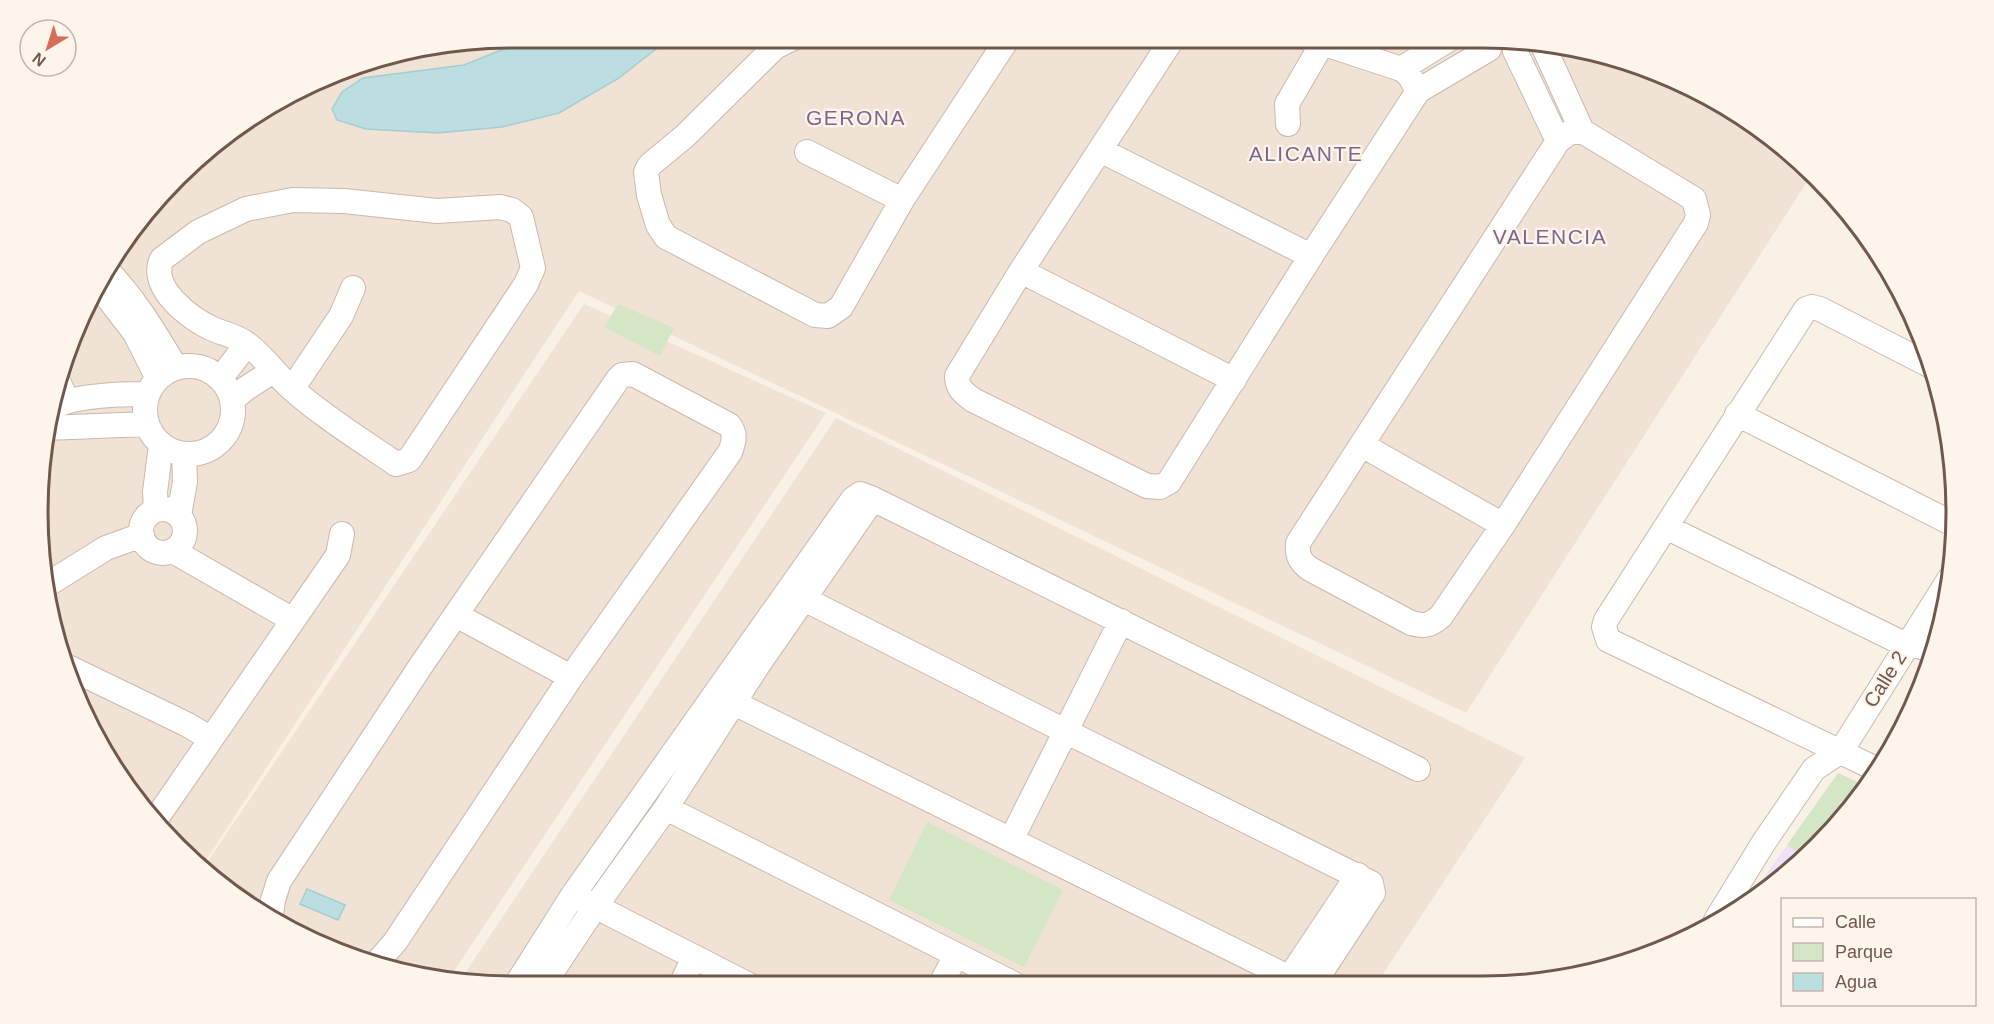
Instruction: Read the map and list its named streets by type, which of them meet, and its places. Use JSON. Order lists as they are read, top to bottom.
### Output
{
  "streets": {
    "street": ["Calle 2"]
  },
  "districts": ["GERONA", "ALICANTE", "VALENCIA"],
  "legend": ["Calle", "Parque", "Agua"],
  "north": "bottom left"
}
